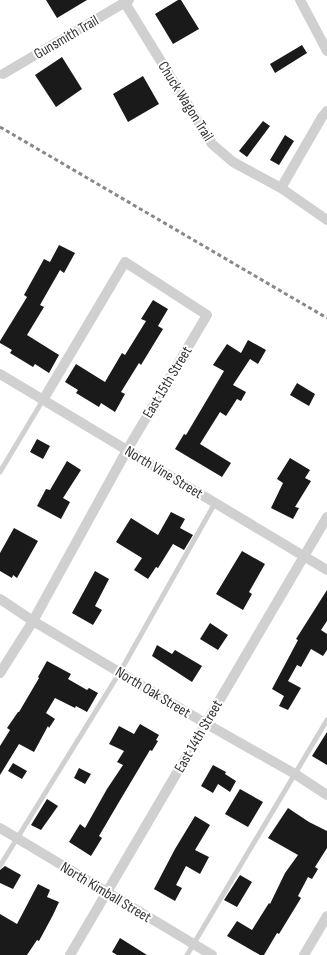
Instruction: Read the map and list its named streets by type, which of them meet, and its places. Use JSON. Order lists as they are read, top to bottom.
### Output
{
  "streets": {
    "street": [
      "Gunsmith Trail",
      "Chuck Wagon Trail",
      "East 15th Street",
      "North Vine Street",
      "North Oak Street",
      "East 14th Street",
      "North Kimball Street"
    ]
  },
  "crossings": [
    ["Gunsmith Trail", "Chuck Wagon Trail"],
    ["East 15th Street", "North Vine Street"],
    ["East 15th Street", "North Oak Street"],
    ["North Vine Street", "East 14th Street"],
    ["North Oak Street", "East 14th Street"],
    ["East 14th Street", "North Kimball Street"]
  ]
}
